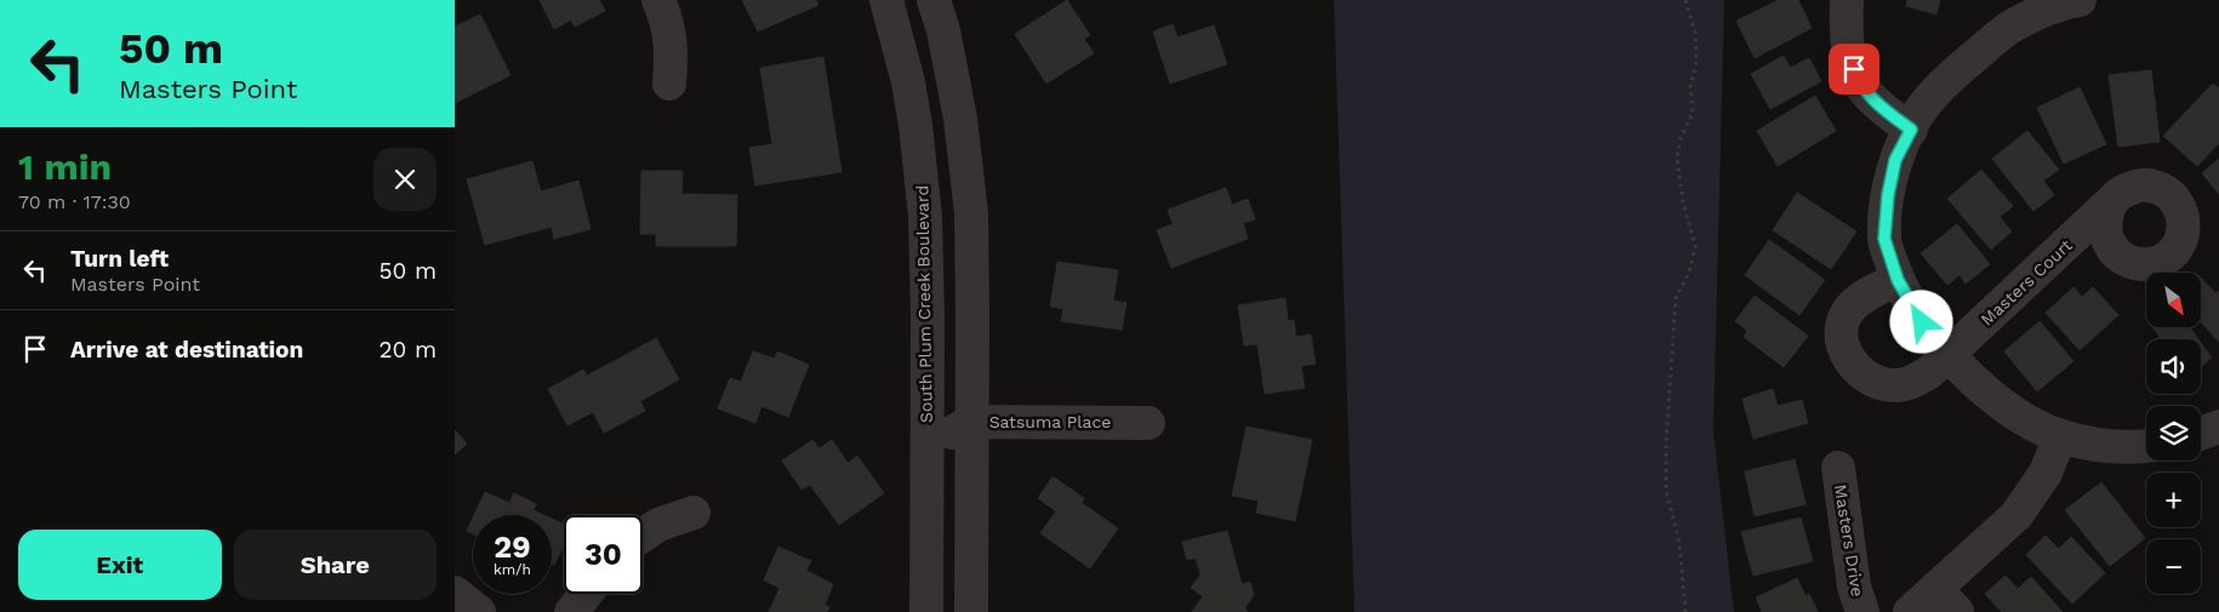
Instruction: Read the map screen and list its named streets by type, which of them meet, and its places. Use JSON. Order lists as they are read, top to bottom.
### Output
{
  "streets": {
    "street": [
      "Masters Court",
      "South Plum Creek Boulevard",
      "Satsuma Place",
      "Masters Drive"
    ]
  },
  "crossings": [
    ["South Plum Creek Boulevard", "Satsuma Place"]
  ],
  "north": "bottom right",
  "page": {
    "turn": ["50 m", "Masters Point"],
    "heading": ["1 min", "70 m · 17:30"],
    "list": [
      {
        "name": "Turn left",
        "note": "Masters Point",
        "value": "50 m"
      },
      {
        "name": "Arrive at destination",
        "value": "20 m"
      }
    ],
    "map_buttons": ["+", "−"],
    "speed": "29 km/h",
    "limit": "30",
    "buttons": ["Exit", "Share"]
  }
}
